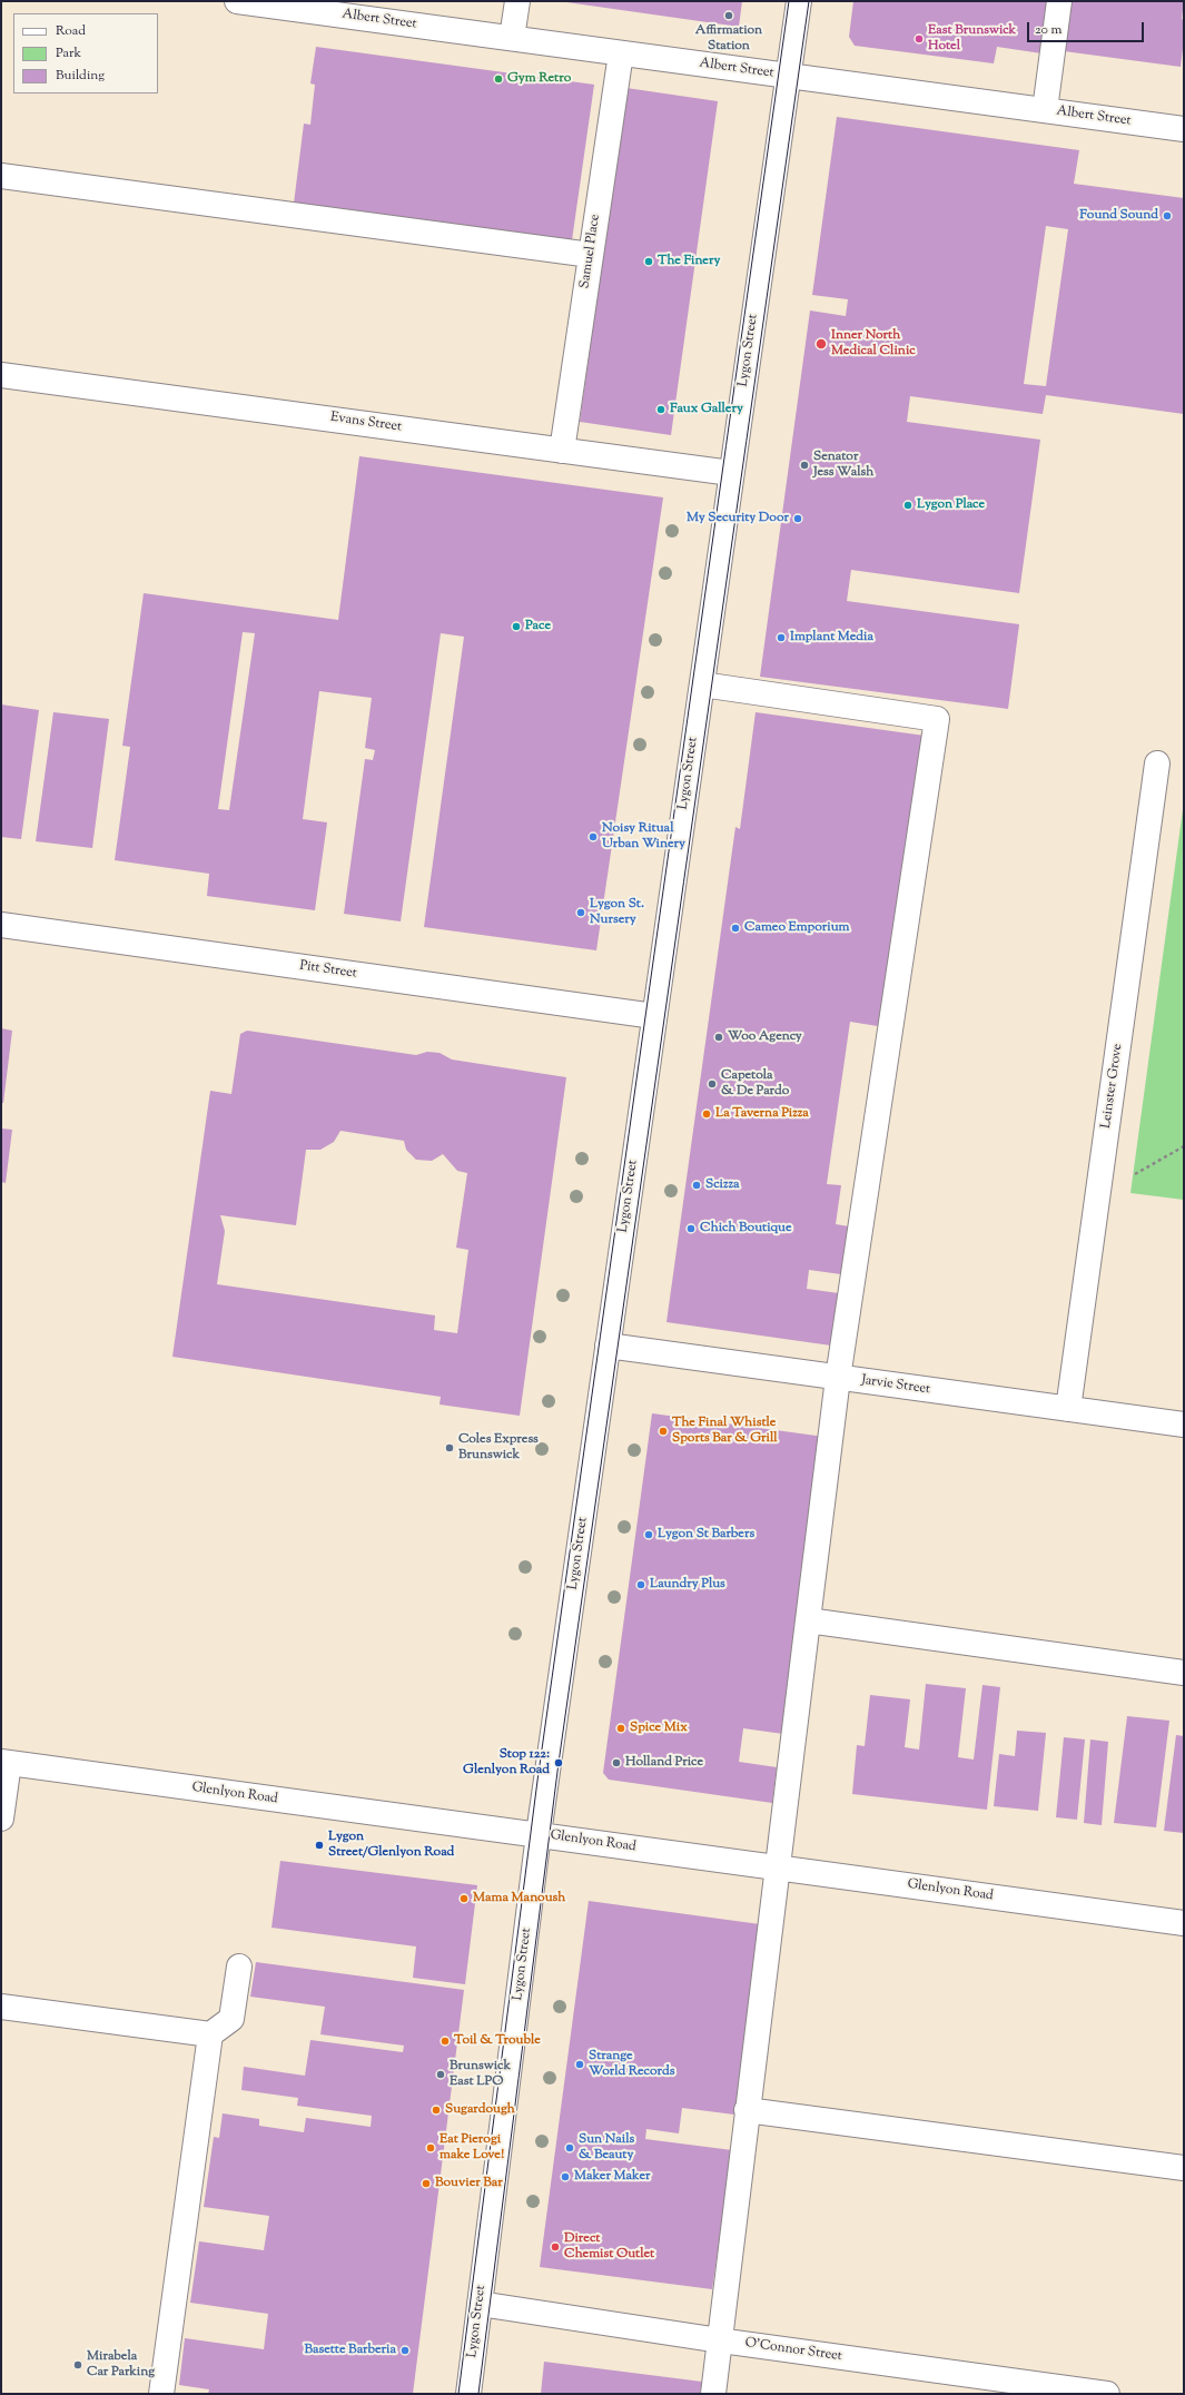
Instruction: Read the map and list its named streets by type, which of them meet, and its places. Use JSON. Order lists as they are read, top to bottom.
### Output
{
  "streets": {
    "street": [
      "Albert Street",
      "Samuel Place",
      "Lygon Street",
      "Evans Street",
      "Pitt Street",
      "Leinster Grove",
      "Jarvie Street",
      "Glenlyon Road",
      "O'Connor Street"
    ]
  },
  "crossings": [
    ["Albert Street", "Samuel Place"],
    ["Albert Street", "Lygon Street"],
    ["Samuel Place", "Evans Street"],
    ["Lygon Street", "Evans Street"],
    ["Lygon Street", "Pitt Street"],
    ["Lygon Street", "Jarvie Street"],
    ["Lygon Street", "Glenlyon Road"],
    ["Lygon Street", "O'Connor Street"],
    ["Leinster Grove", "Jarvie Street"]
  ],
  "places": [
    "Affirmation Station",
    "East Brunswick Hotel",
    "Gym Retro",
    "Found Sound",
    "The Finery",
    "Inner North Medical Clinic",
    "Faux Gallery",
    "Senator Jess Walsh",
    "Lygon Place",
    "My Security Door",
    "Pace",
    "Implant Media",
    "Noisy Ritual Urban Winery",
    "Lygon St. Nursery",
    "Cameo Emporium",
    "Woo Agency",
    "Capetola & De Pardo",
    "La Taverna Pizza",
    "Scizza",
    "Chich Boutique",
    "The Final Whistle Sports Bar & Grill",
    "Coles Express Brunswick",
    "Lygon St Barbers",
    "Laundry Plus",
    "Spice Mix",
    "Stop 122: Glenlyon Road",
    "Holland Price",
    "Lygon Street/Glenlyon Road",
    "Mama Manoush",
    "Toil & Trouble",
    "Strange World Records",
    "Brunswick East LPO",
    "Sugardough",
    "Eat Pierogi make Love!",
    "Sun Nails & Beauty",
    "Maker Maker",
    "Bouvier Bar",
    "Direct Chemist Outlet",
    "Basette Barberia",
    "Mirabela Car Parking"
  ],
  "legend": ["Road", "Park", "Building"],
  "scale_bar": "20 m"
}
